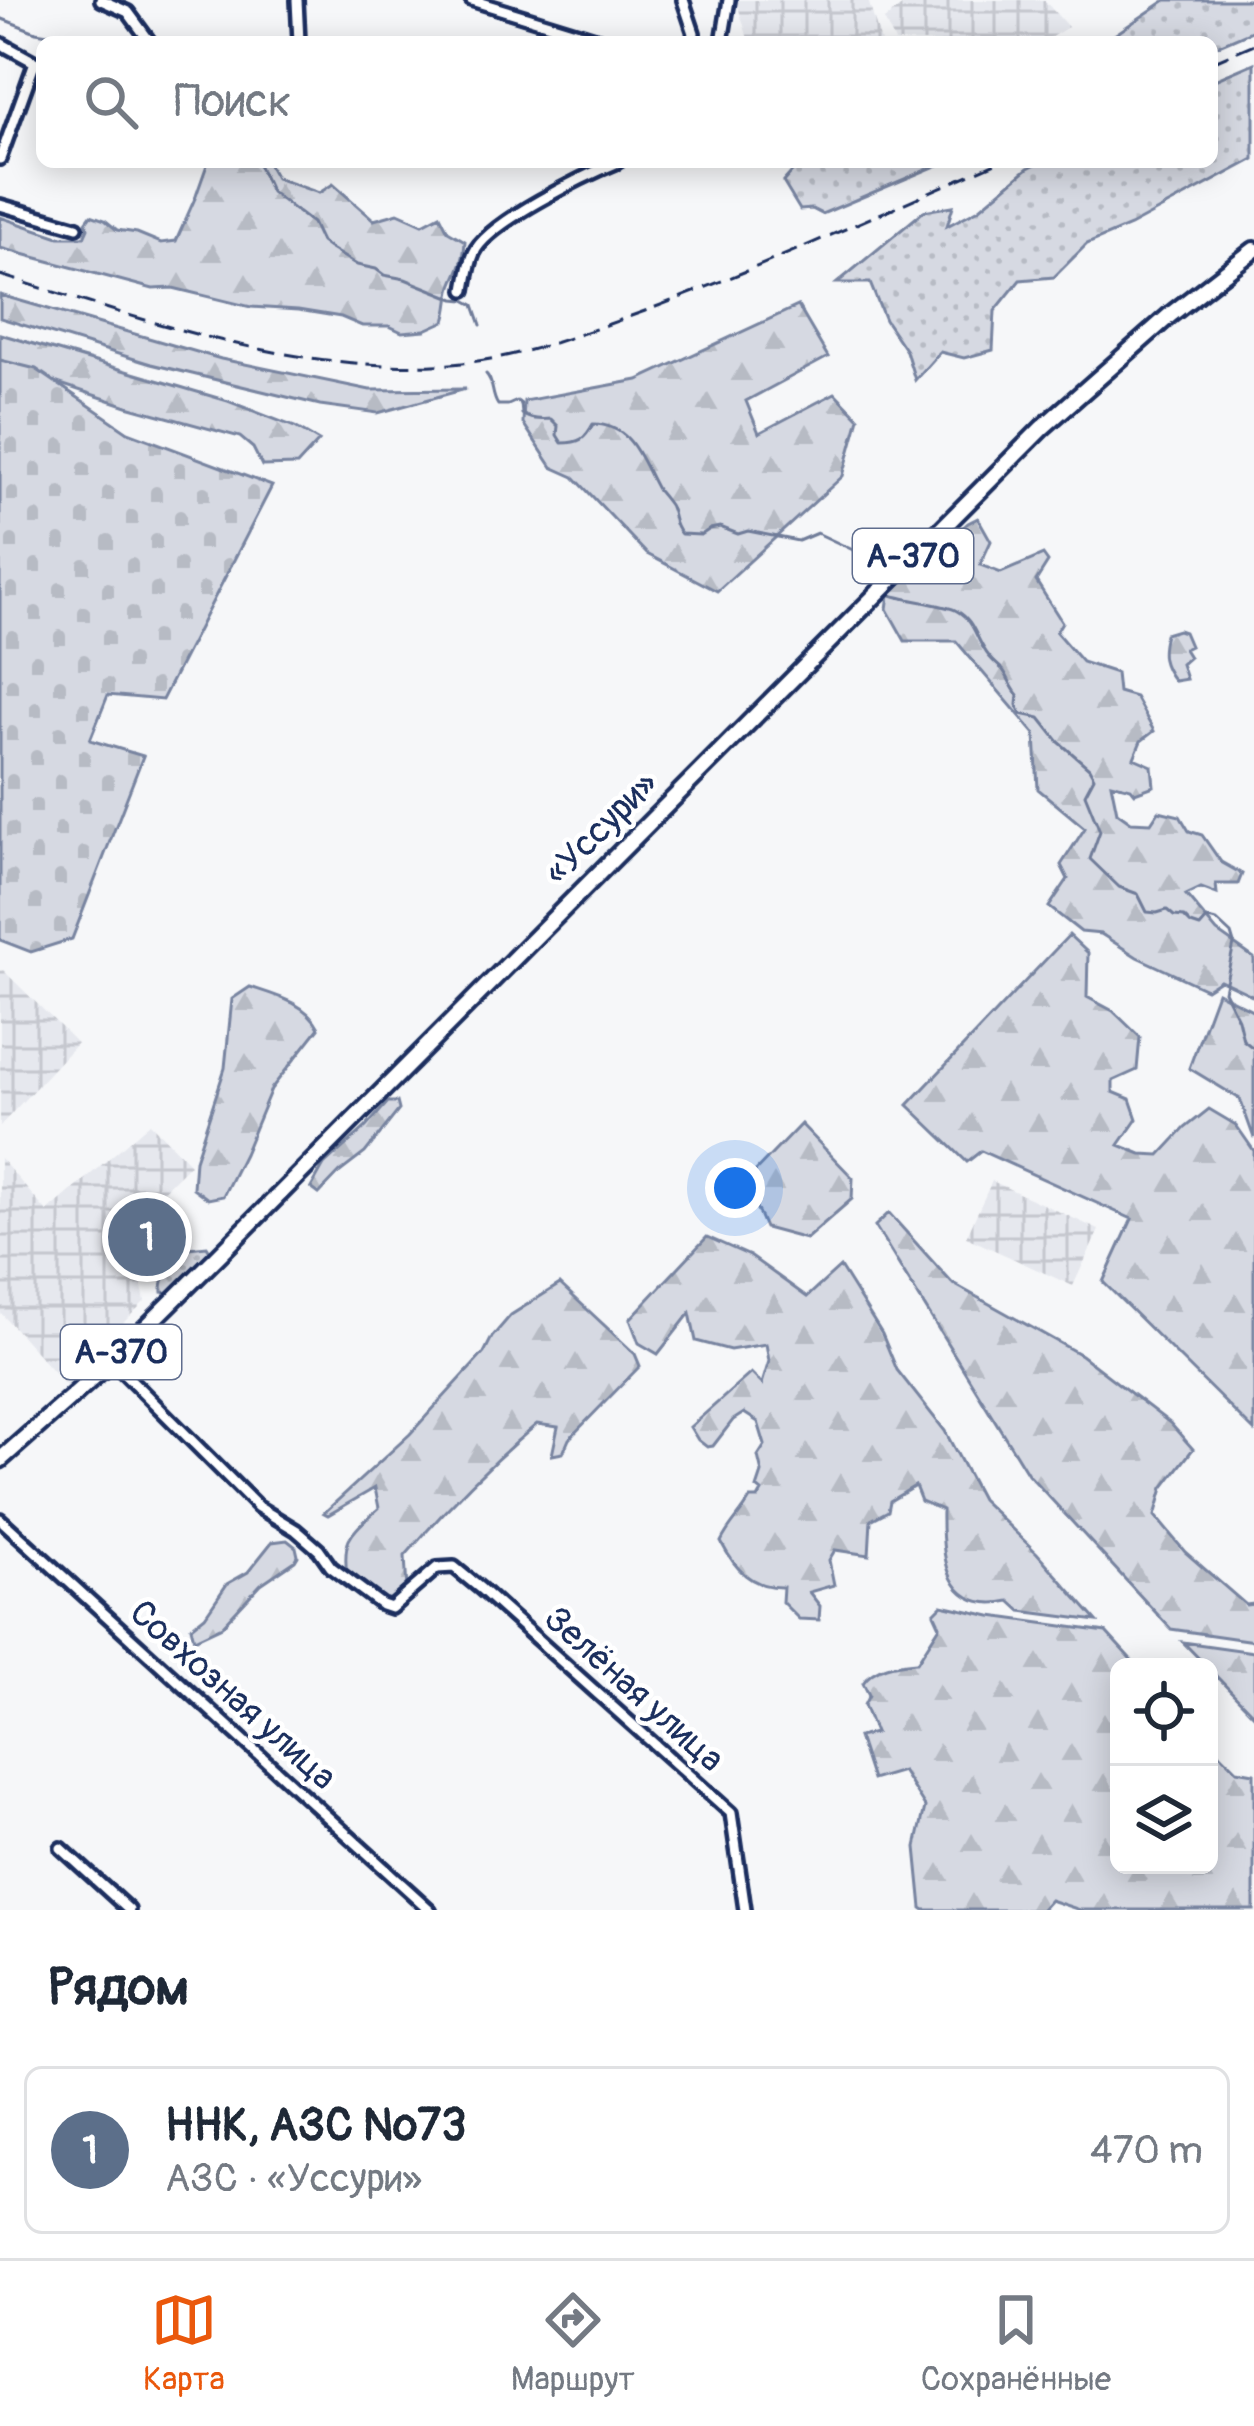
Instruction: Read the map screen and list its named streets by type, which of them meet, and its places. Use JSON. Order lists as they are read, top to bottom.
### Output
{
  "streets": {
    "highway": ["А-370", "«Уссури»"],
    "street": ["Зелёная улица", "Совхозная улица"]
  },
  "crossings": [
    ["«Уссури»", "Зелёная улица"]
  ],
  "page": {
    "search": "Поиск",
    "pins": "1",
    "heading": "Рядом",
    "list": [
      {
        "mark": "1",
        "name": "ННК, АЗС №73",
        "note": "АЗС · «Уссури»",
        "value": "470 m"
      }
    ],
    "nav": ["Карта", "Маршрут", "Сохранённые"]
  }
}
